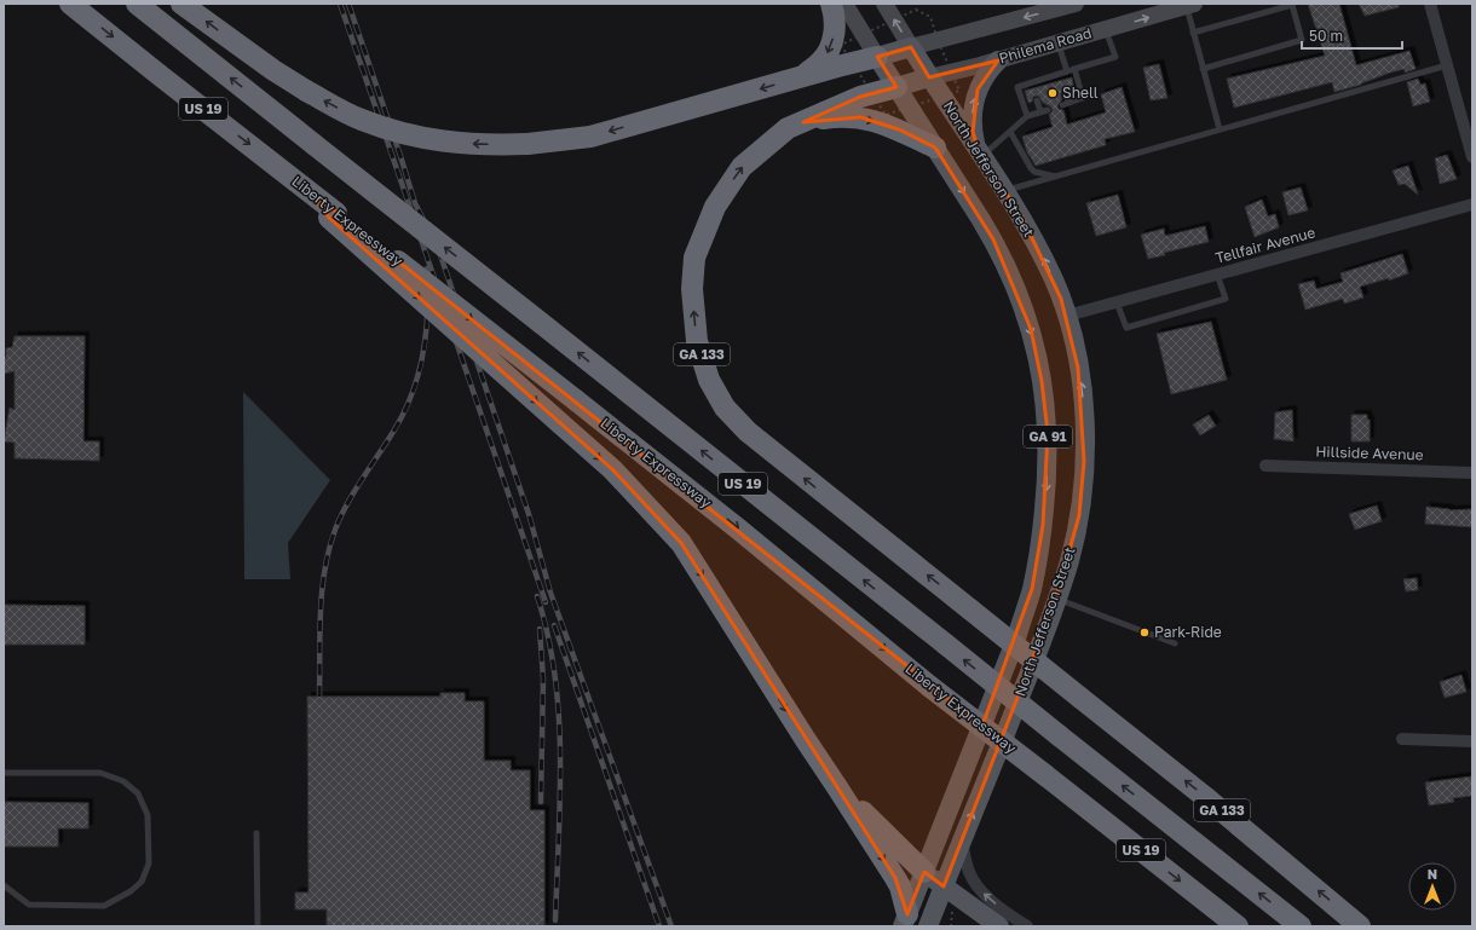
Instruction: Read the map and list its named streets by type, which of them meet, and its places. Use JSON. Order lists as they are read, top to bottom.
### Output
{
  "streets": {
    "highway": ["US 19", "Liberty Expressway", "GA 133"],
    "main road": ["Philema Road", "North Jefferson Street", "GA 91"],
    "street": ["Tellfair Avenue", "Hillside Avenue"]
  },
  "crossings": [
    ["Philema Road", "North Jefferson Street"],
    ["Philema Road", "GA 133"],
    ["Philema Road", "GA 91"],
    ["North Jefferson Street", "Tellfair Avenue"],
    ["North Jefferson Street", "GA 91"],
    ["GA 133", "GA 91"]
  ],
  "places": ["Shell", "Park-Ride"],
  "scale_bar": "50 m",
  "north": "top"
}
